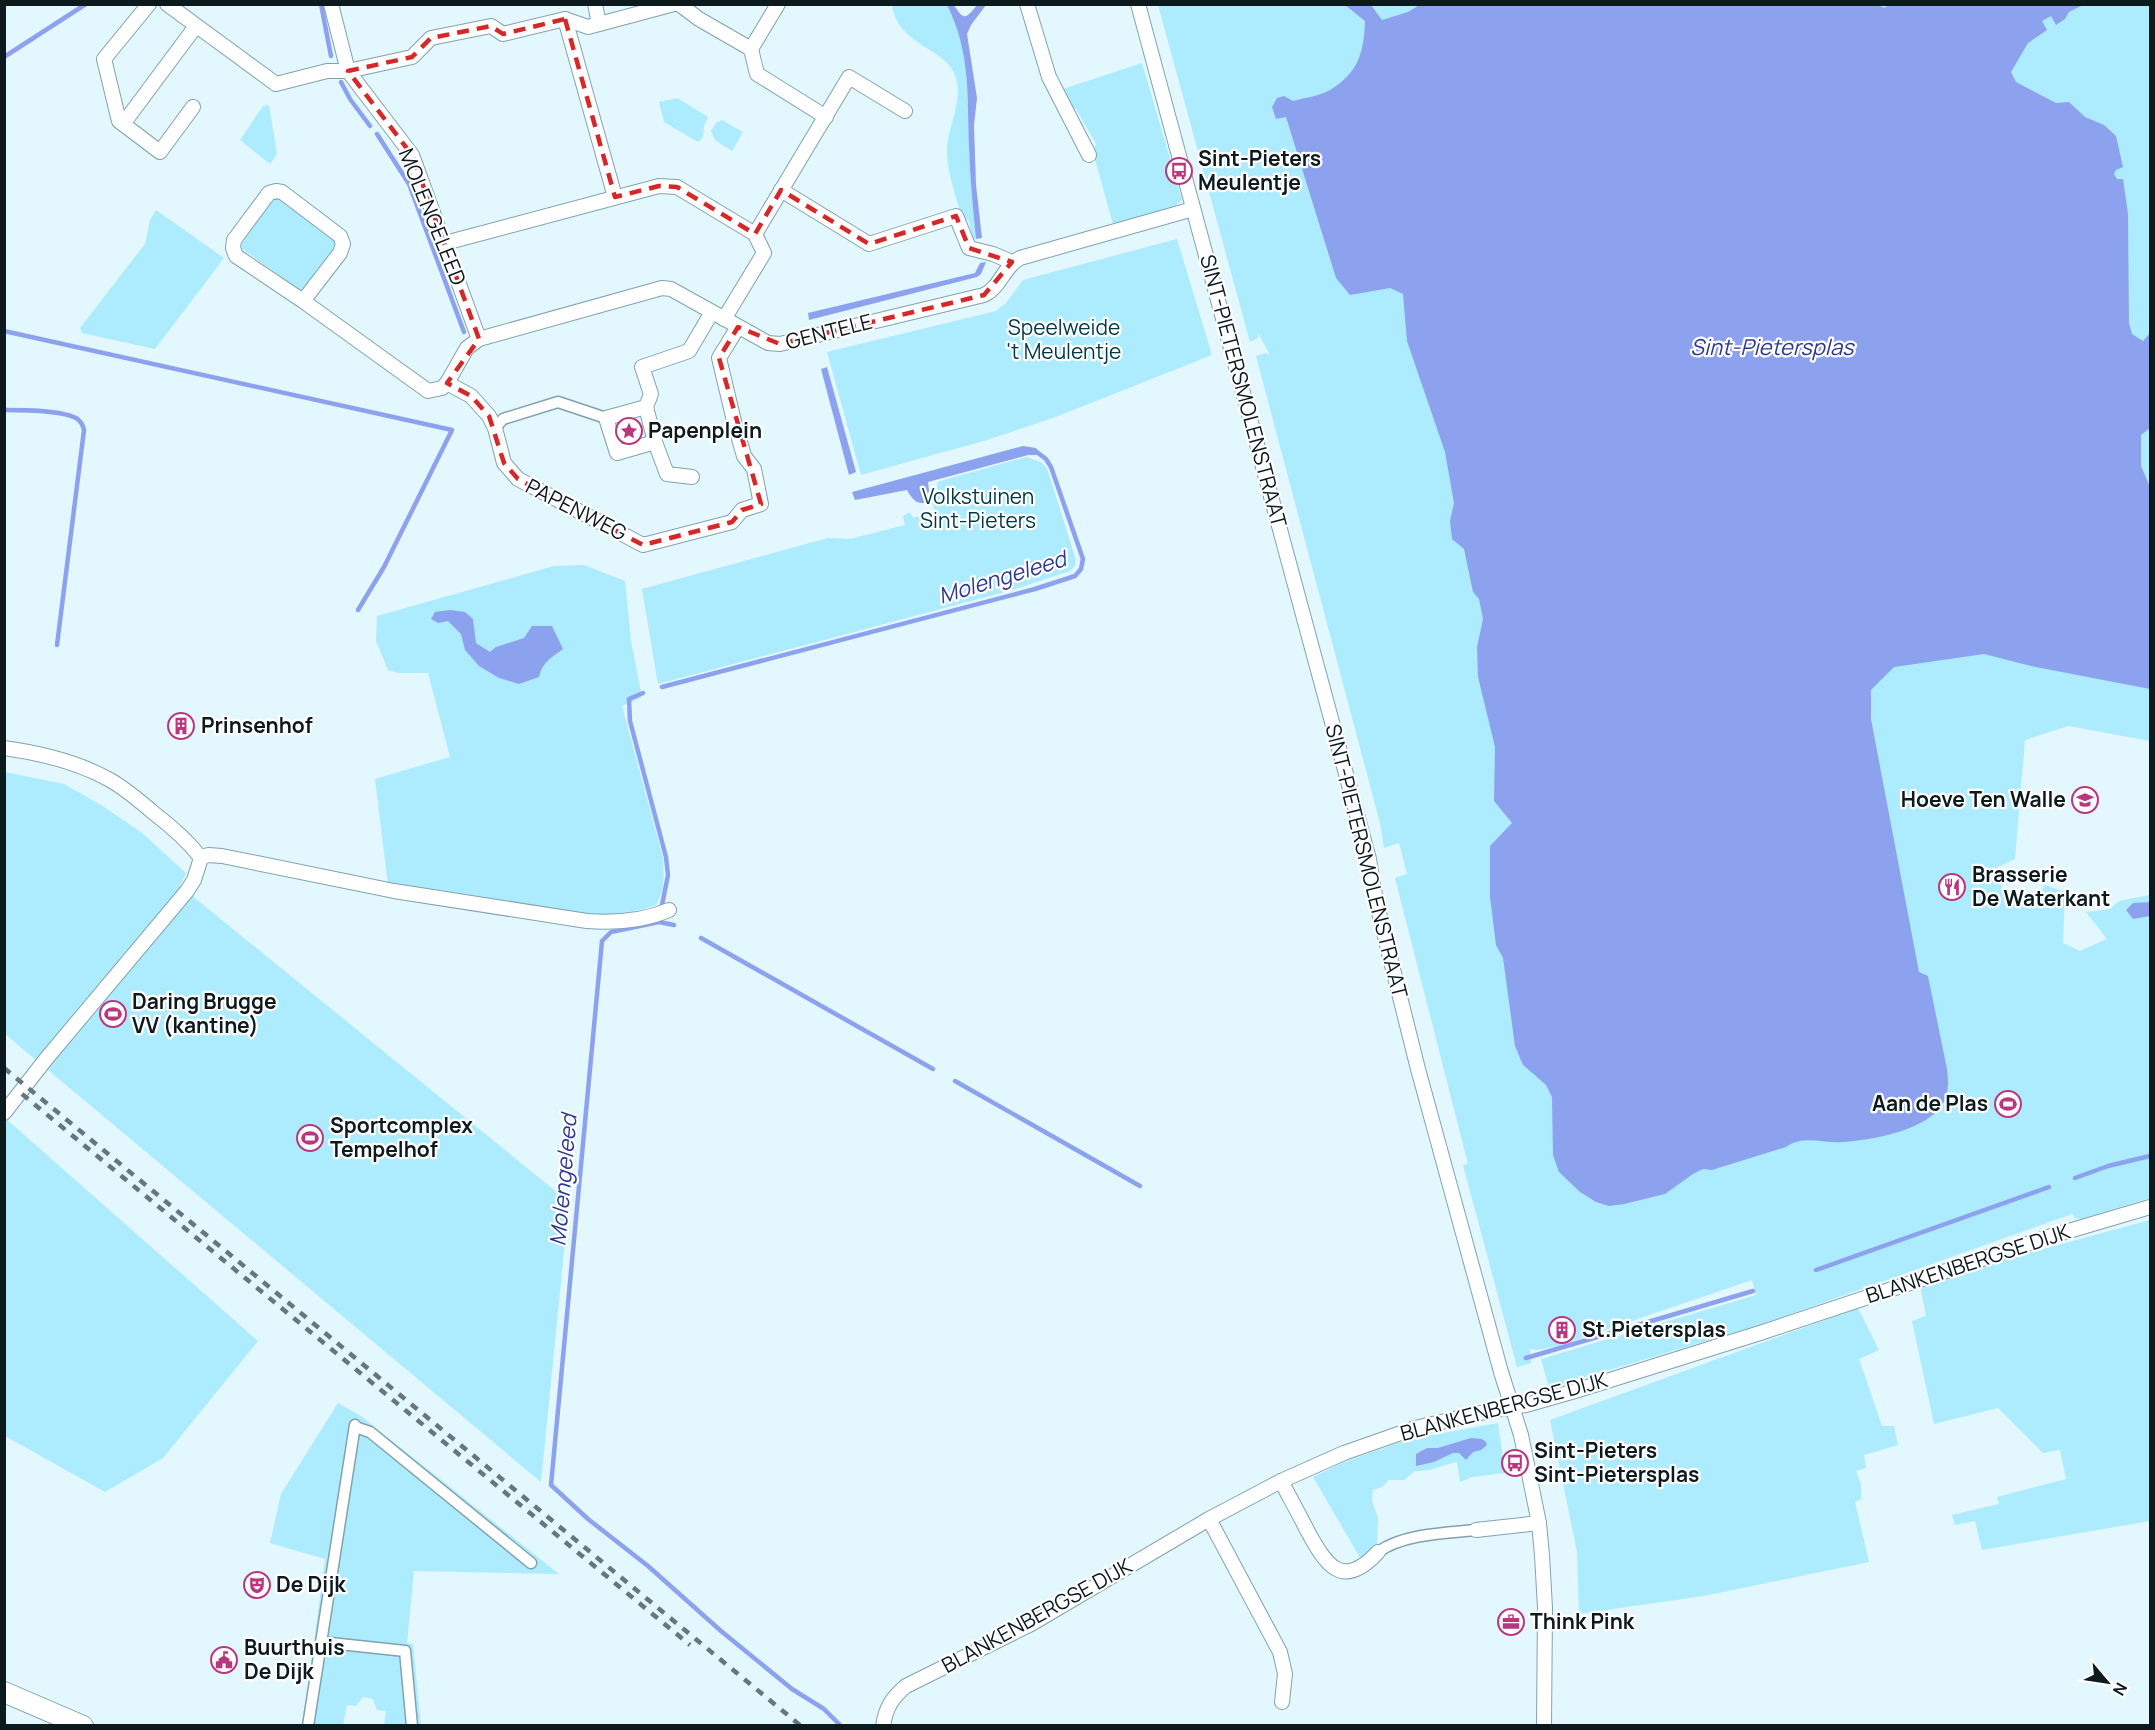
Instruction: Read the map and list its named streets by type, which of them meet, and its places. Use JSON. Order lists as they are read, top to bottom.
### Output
{
  "streets": {
    "street": [
      "MOLENGELEED",
      "GENTELE",
      "SINT-PIETERSMOLENSTRAAT",
      "PAPENWEG",
      "BLANKENBERGSE DIJK"
    ]
  },
  "crossings": [
    ["MOLENGELEED", "GENTELE"],
    ["GENTELE", "PAPENWEG"],
    ["SINT-PIETERSMOLENSTRAAT", "BLANKENBERGSE DIJK"]
  ],
  "water": ["Sint-Pietersplas", "Molengeleed"],
  "parks": ["Speelweide 't Meulentje", "Volkstuinen Sint-Pieters"],
  "places": {
    "bus stop": ["Sint-Pieters Meulentje", "Sint-Pieters Sint-Pietersplas"],
    "place": ["Papenplein"],
    "building": ["Prinsenhof", "St.Pietersplas"],
    "school or university": ["Hoeve Ten Walle"],
    "restaurant": ["Brasserie De Waterkant"],
    "sports": ["Daring Brugge VV (kantine)", "Aan de Plas", "Sportcomplex Tempelhof"],
    "theatre": ["De Dijk"],
    "office": ["Think Pink"],
    "public building": ["Buurthuis De Dijk"]
  },
  "north": "bottom right"
}
